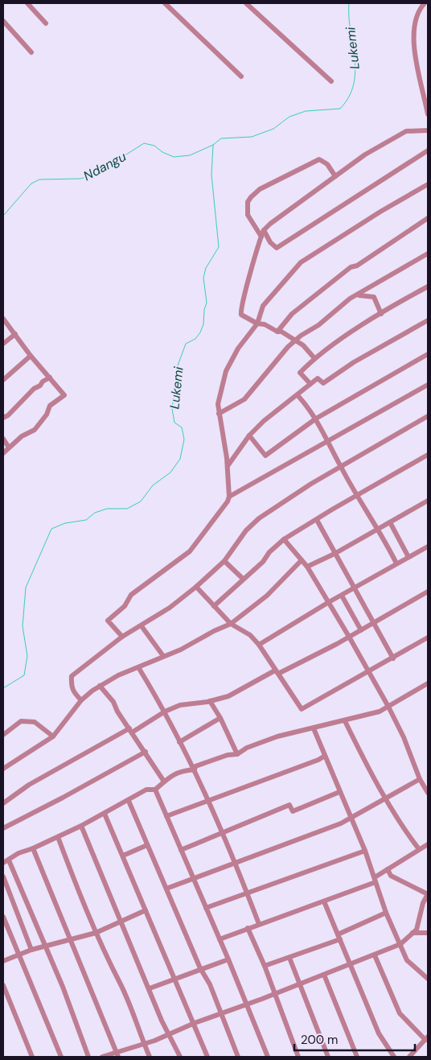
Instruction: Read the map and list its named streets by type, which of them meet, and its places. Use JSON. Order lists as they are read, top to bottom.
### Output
{
  "water": ["Lukemi", "Ndangu"],
  "scale_bar": "200 m"
}
